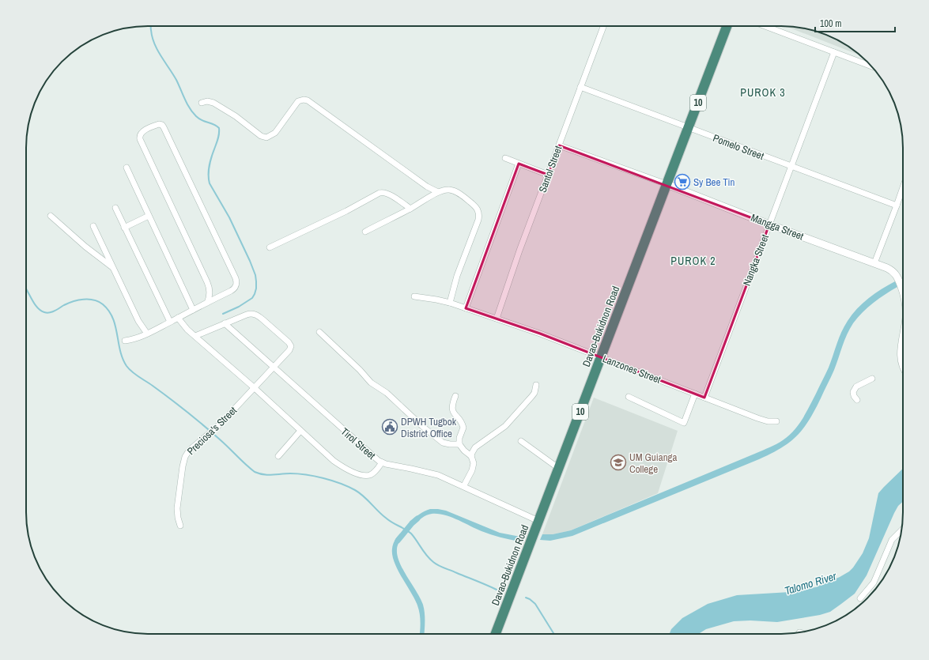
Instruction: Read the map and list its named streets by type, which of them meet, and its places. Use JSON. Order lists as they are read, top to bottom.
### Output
{
  "streets": {
    "highway": ["10", "Davao-Bukidnon Road"],
    "street": [
      "Pomelo Street",
      "Santol Street",
      "Mangga Street",
      "Nangka Street",
      "Lanzones Street",
      "Preciosa's Street",
      "Tirol Street"
    ]
  },
  "crossings": [
    ["Pomelo Street", "Santol Street"],
    ["Pomelo Street", "Nangka Street"],
    ["Pomelo Street", "Davao-Bukidnon Road"],
    ["Santol Street", "Mangga Street"],
    ["Santol Street", "Lanzones Street"],
    ["Mangga Street", "Nangka Street"],
    ["Mangga Street", "Davao-Bukidnon Road"],
    ["Nangka Street", "Lanzones Street"],
    ["Davao-Bukidnon Road", "Lanzones Street"],
    ["Davao-Bukidnon Road", "Tirol Street"],
    ["Preciosa's Street", "Tirol Street"]
  ],
  "districts": ["PUROK 3", "PUROK 2"],
  "water": ["Talomo River"],
  "places": {
    "supermarket": ["Sy Bee Tin"],
    "public building": ["DPWH Tugbok District Office"],
    "school or university": ["UM Guianga College"]
  },
  "scale_bar": "100 m"
}
